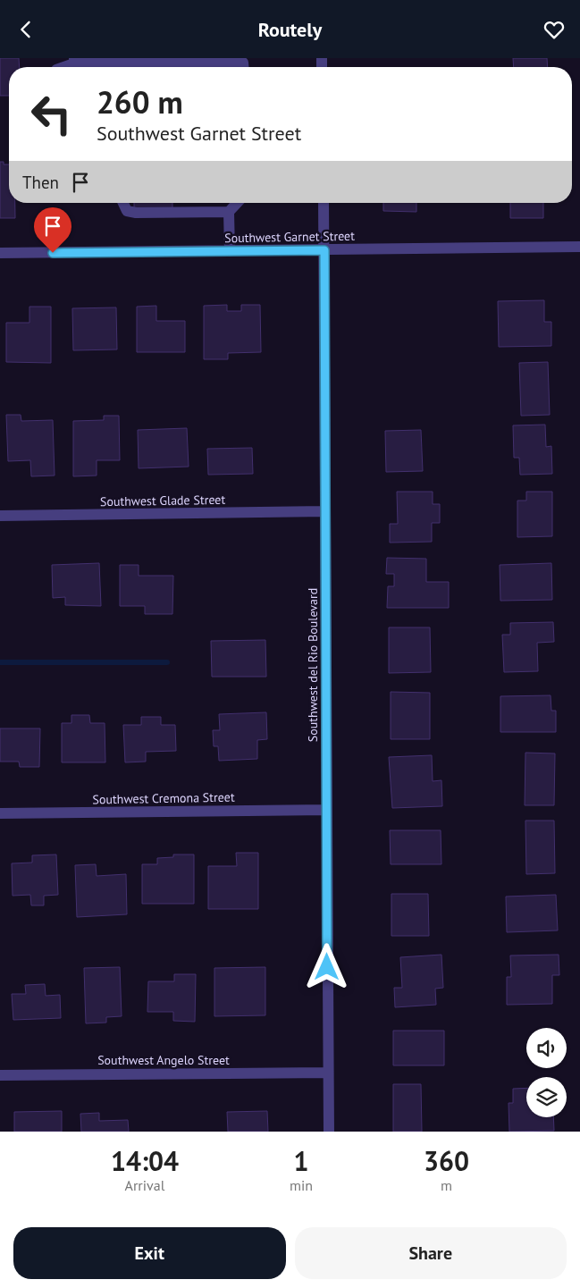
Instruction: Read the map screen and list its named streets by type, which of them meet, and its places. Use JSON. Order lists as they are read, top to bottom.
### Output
{
  "streets": {
    "street": [
      "Southwest Garnet Street",
      "Southwest Glade Street",
      "Southwest del Rio Boulevard",
      "Southwest Cremona Street",
      "Southwest Angelo Street"
    ]
  },
  "crossings": [
    ["Southwest Garnet Street", "Southwest del Rio Boulevard"],
    ["Southwest Glade Street", "Southwest del Rio Boulevard"],
    ["Southwest del Rio Boulevard", "Southwest Cremona Street"],
    ["Southwest del Rio Boulevard", "Southwest Angelo Street"]
  ],
  "page": {
    "header": "Routely",
    "turn": ["260 m", "Southwest Garnet Street"],
    "then": "Then",
    "eta": [
      "14:04",
      "Arrival",
      "1",
      "min",
      "360",
      "m"
    ],
    "buttons": ["Exit", "Share"]
  }
}
